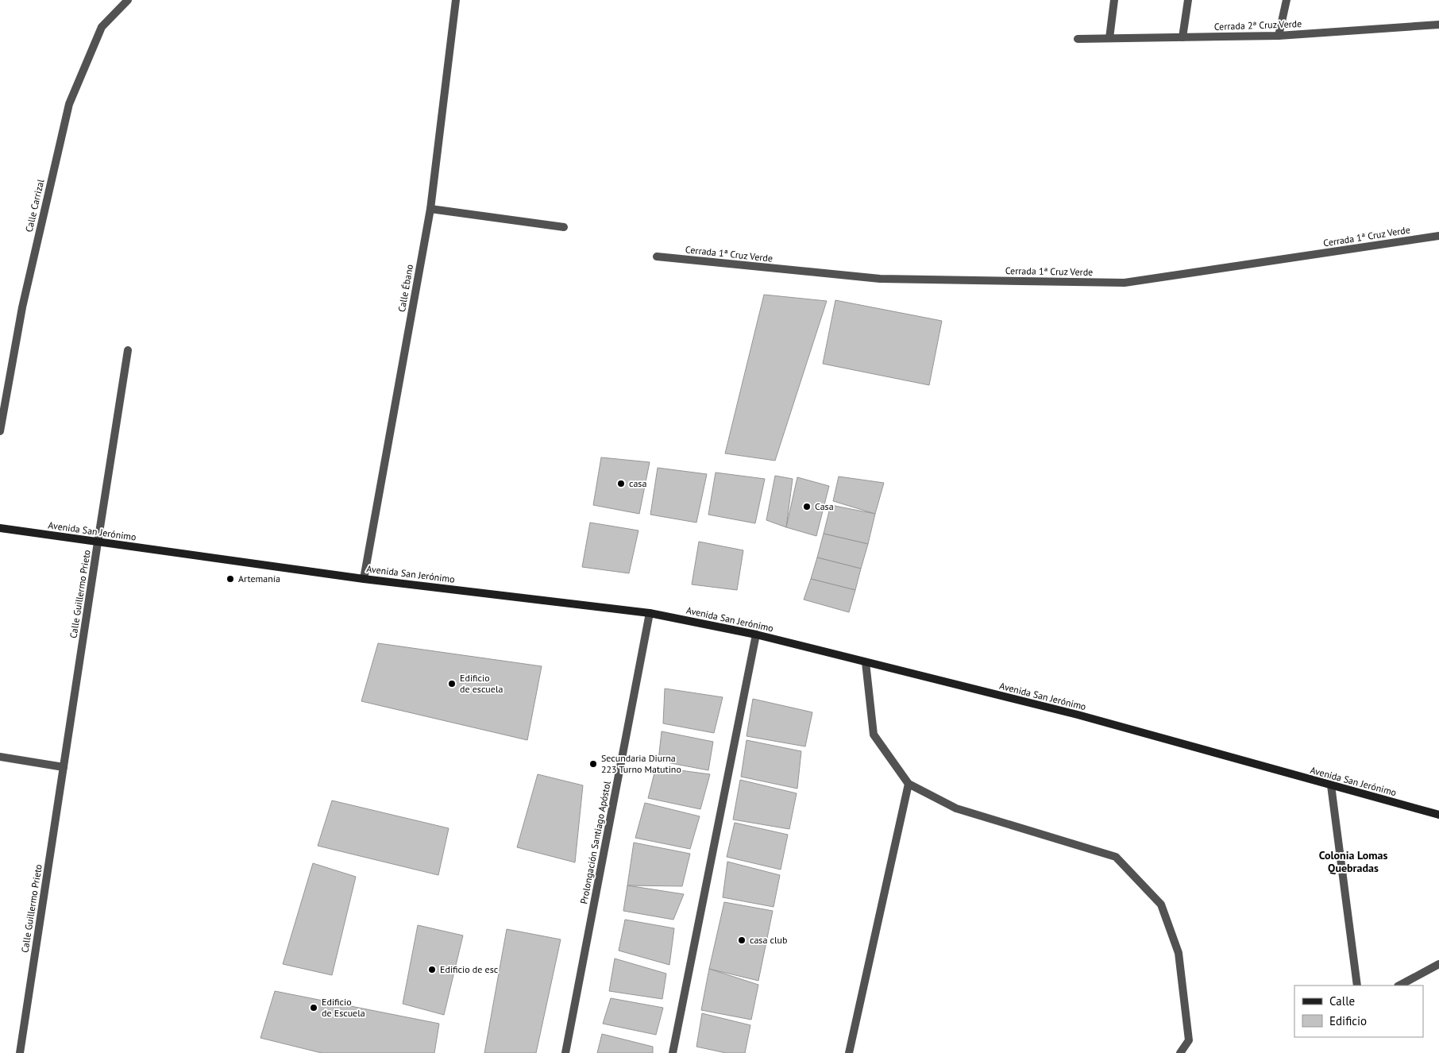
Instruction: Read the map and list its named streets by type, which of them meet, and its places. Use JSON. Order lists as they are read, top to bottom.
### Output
{
  "streets": {
    "main road": ["Avenida San Jerónimo"],
    "street": [
      "Cerrada 2ª Cruz Verde",
      "Calle Carrizal",
      "Cerrada 1ª Cruz Verde",
      "Calle Ébano",
      "Calle Guillermo Prieto",
      "Prolongación Santiago Apóstol"
    ]
  },
  "crossings": [
    ["Calle Ébano", "Avenida San Jerónimo"],
    ["Avenida San Jerónimo", "Calle Guillermo Prieto"],
    ["Avenida San Jerónimo", "Prolongación Santiago Apóstol"]
  ],
  "districts": ["Colonia Lomas Quebradas"],
  "places": [
    "casa",
    "Casa",
    "Artemanía",
    "Edificio de escuela",
    "Secundaria Diurna 223 Turno Matutino",
    "casa club",
    "Edificio de esc",
    "Edificio de Escuela"
  ],
  "legend": ["Calle", "Edificio"]
}
